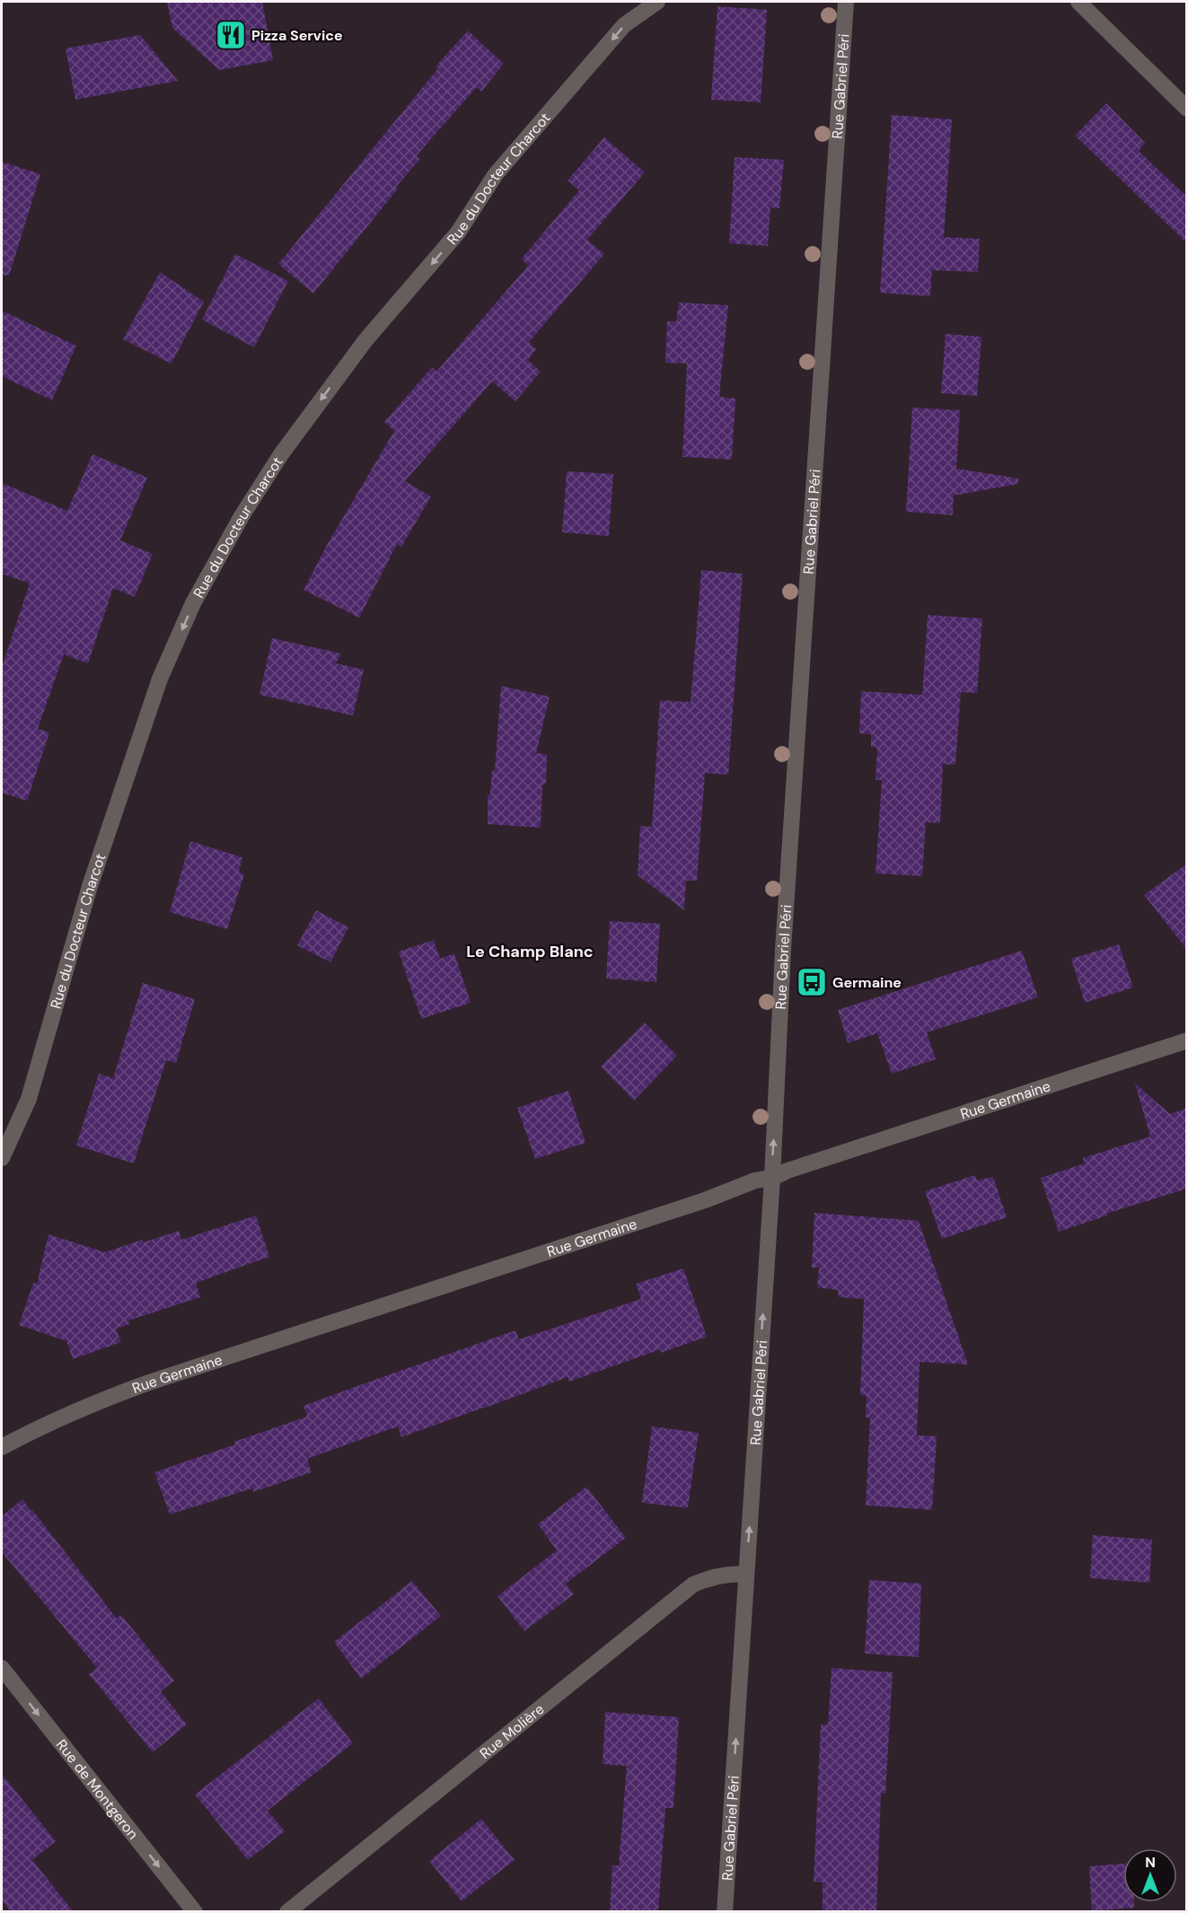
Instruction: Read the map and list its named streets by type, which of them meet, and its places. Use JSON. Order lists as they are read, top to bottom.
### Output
{
  "streets": {
    "street": [
      "Rue Gabriel Péri",
      "Rue du Docteur Charcot",
      "Rue Germaine",
      "Rue Molière",
      "Rue de Montgeron"
    ]
  },
  "crossings": [
    ["Rue Gabriel Péri", "Rue Germaine"],
    ["Rue Gabriel Péri", "Rue Molière"]
  ],
  "one_way": ["Rue Gabriel Péri", "Rue du Docteur Charcot", "Rue de Montgeron"],
  "districts": ["Le Champ Blanc"],
  "places": {
    "restaurant": ["Pizza Service"],
    "bus stop": ["Germaine"]
  },
  "north": "top"
}
